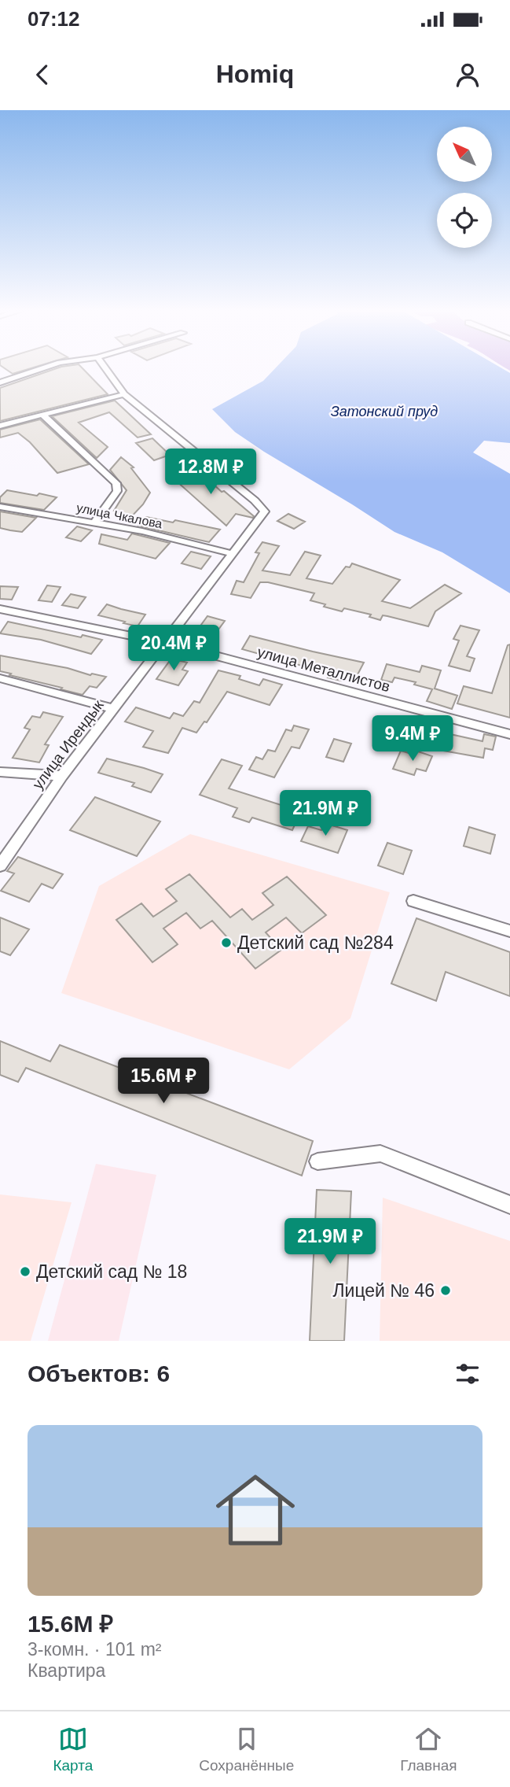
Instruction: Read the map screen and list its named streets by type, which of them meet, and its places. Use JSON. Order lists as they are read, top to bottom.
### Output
{
  "streets": {
    "street": ["улица Чкалова", "улица Металлистов", "улица Ирендык"]
  },
  "crossings": [
    ["улица Чкалова", "улица Ирендык"],
    ["улица Металлистов", "улица Ирендык"]
  ],
  "water": ["Затонский пруд"],
  "places": ["Детский сад №284", "Детский сад № 18", "Лицей № 46"],
  "north": "top left",
  "page": {
    "status": "07:12",
    "header": "Homiq",
    "price": [
      "12.8M ₽",
      "20.4M ₽",
      "9.4M ₽",
      "21.9M ₽",
      "15.6M ₽",
      "21.9M ₽"
    ],
    "heading": "Объектов: 6",
    "list": [
      {
        "name": "15.6M ₽",
        "note": "3-комн. · 101 m² · Квартира"
      }
    ],
    "tabs": ["Карта", "Сохранённые", "Главная"]
  }
}
